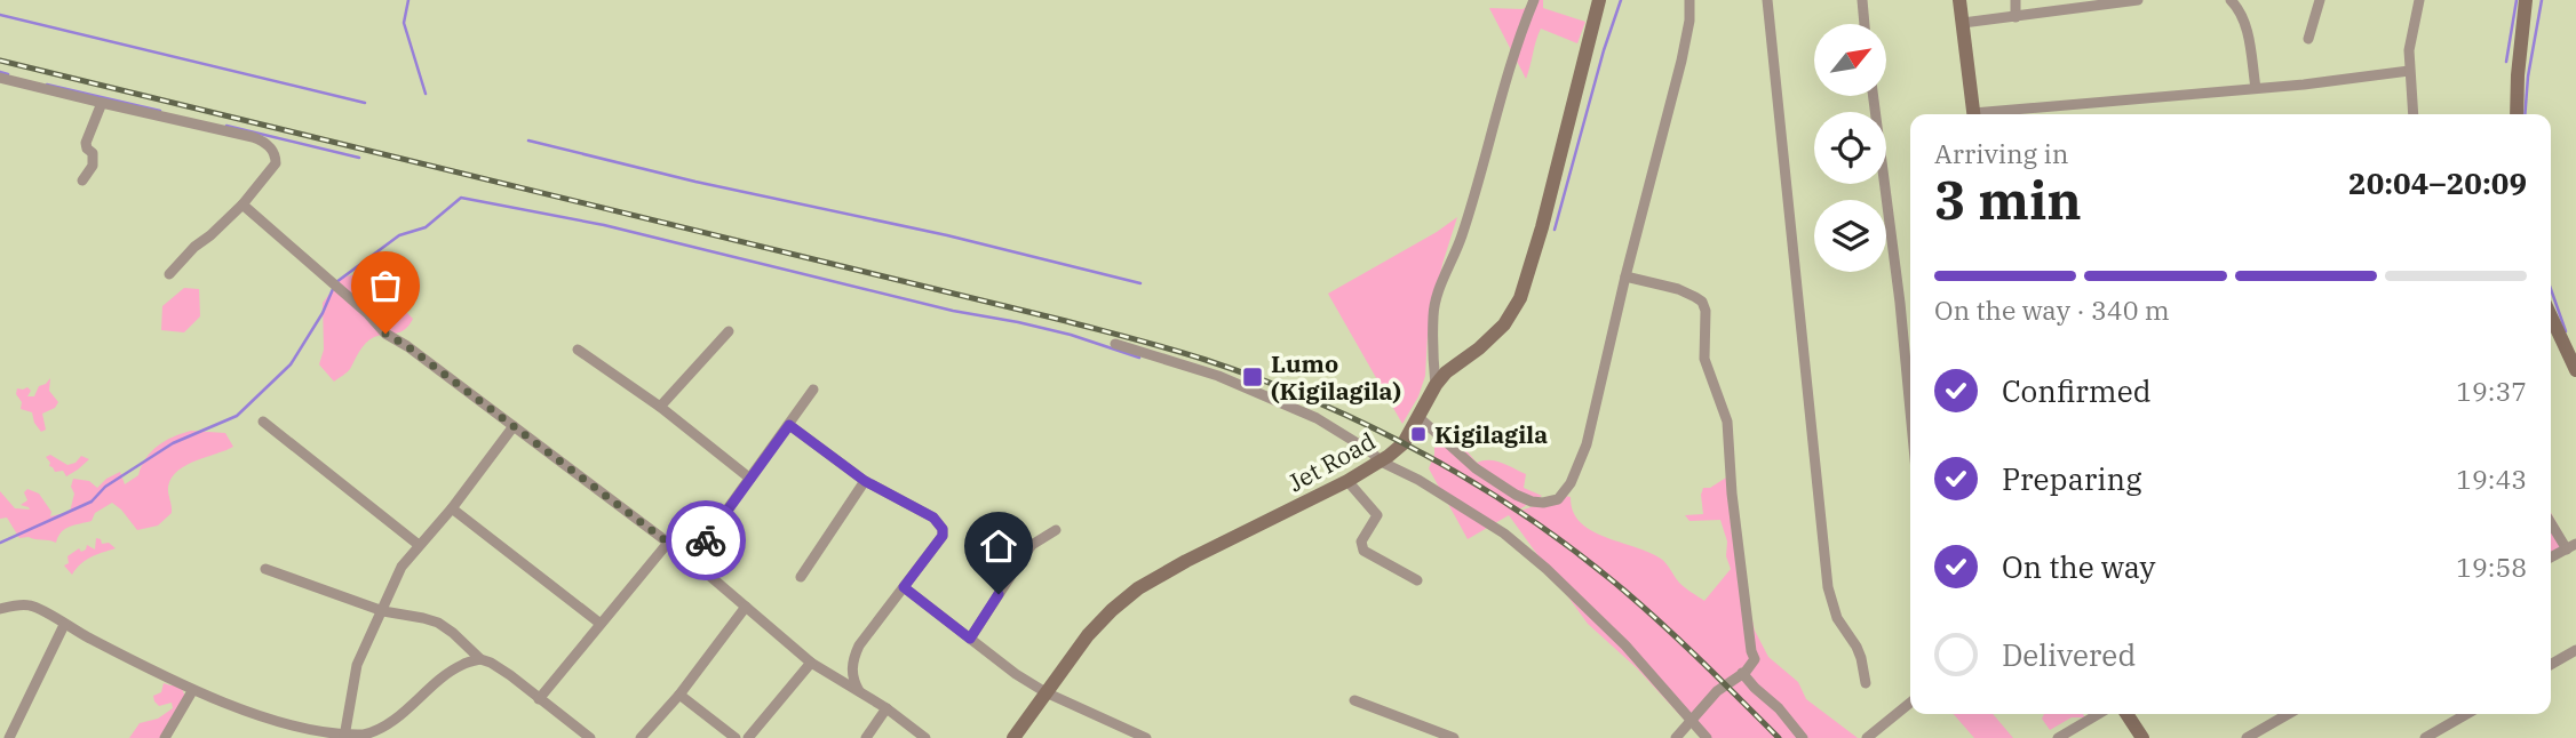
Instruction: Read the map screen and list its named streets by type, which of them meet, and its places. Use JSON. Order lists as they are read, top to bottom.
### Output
{
  "streets": {
    "main road": ["Jet Road"]
  },
  "places": {
    "transit": ["Lumo (Kigilagila)", "Kigilagila"]
  },
  "north": "top right",
  "page": {
    "heading": ["3 min", "Arriving in", "20:04–20:09"],
    "bar": "On the way · 340 m",
    "list": [
      ["Confirmed", "19:37"],
      ["Preparing", "19:43"],
      ["On the way", "19:58"],
      "Delivered"
    ]
  }
}
